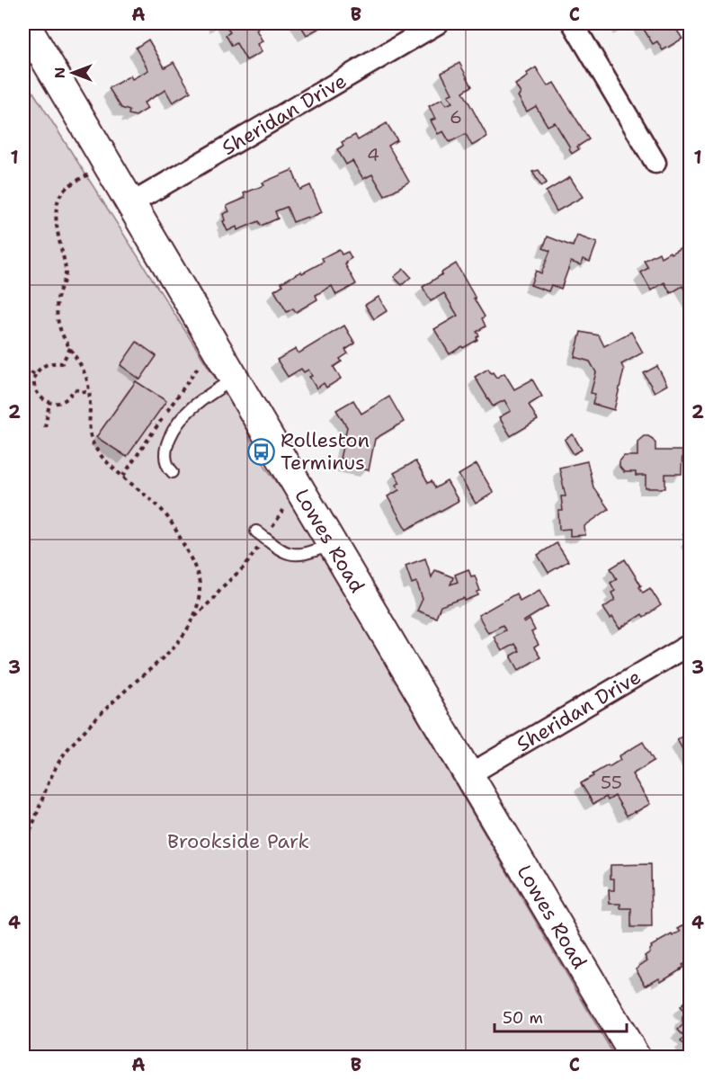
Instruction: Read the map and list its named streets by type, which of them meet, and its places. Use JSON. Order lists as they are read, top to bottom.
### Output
{
  "streets": {
    "main road": ["Lowes Road"],
    "street": ["Sheridan Drive"]
  },
  "crossings": [
    ["Sheridan Drive", "Lowes Road"]
  ],
  "parks": ["Brookside Park"],
  "places": {
    "bus stop": ["Rolleston Terminus"]
  },
  "house_numbers": ["6", "4", "55"],
  "scale_bar": "50 m",
  "north": "left",
  "grid": {
    "columns": ["A", "B", "C"],
    "rows": [
      "1",
      "2",
      "3",
      "4"
    ]
  }
}
